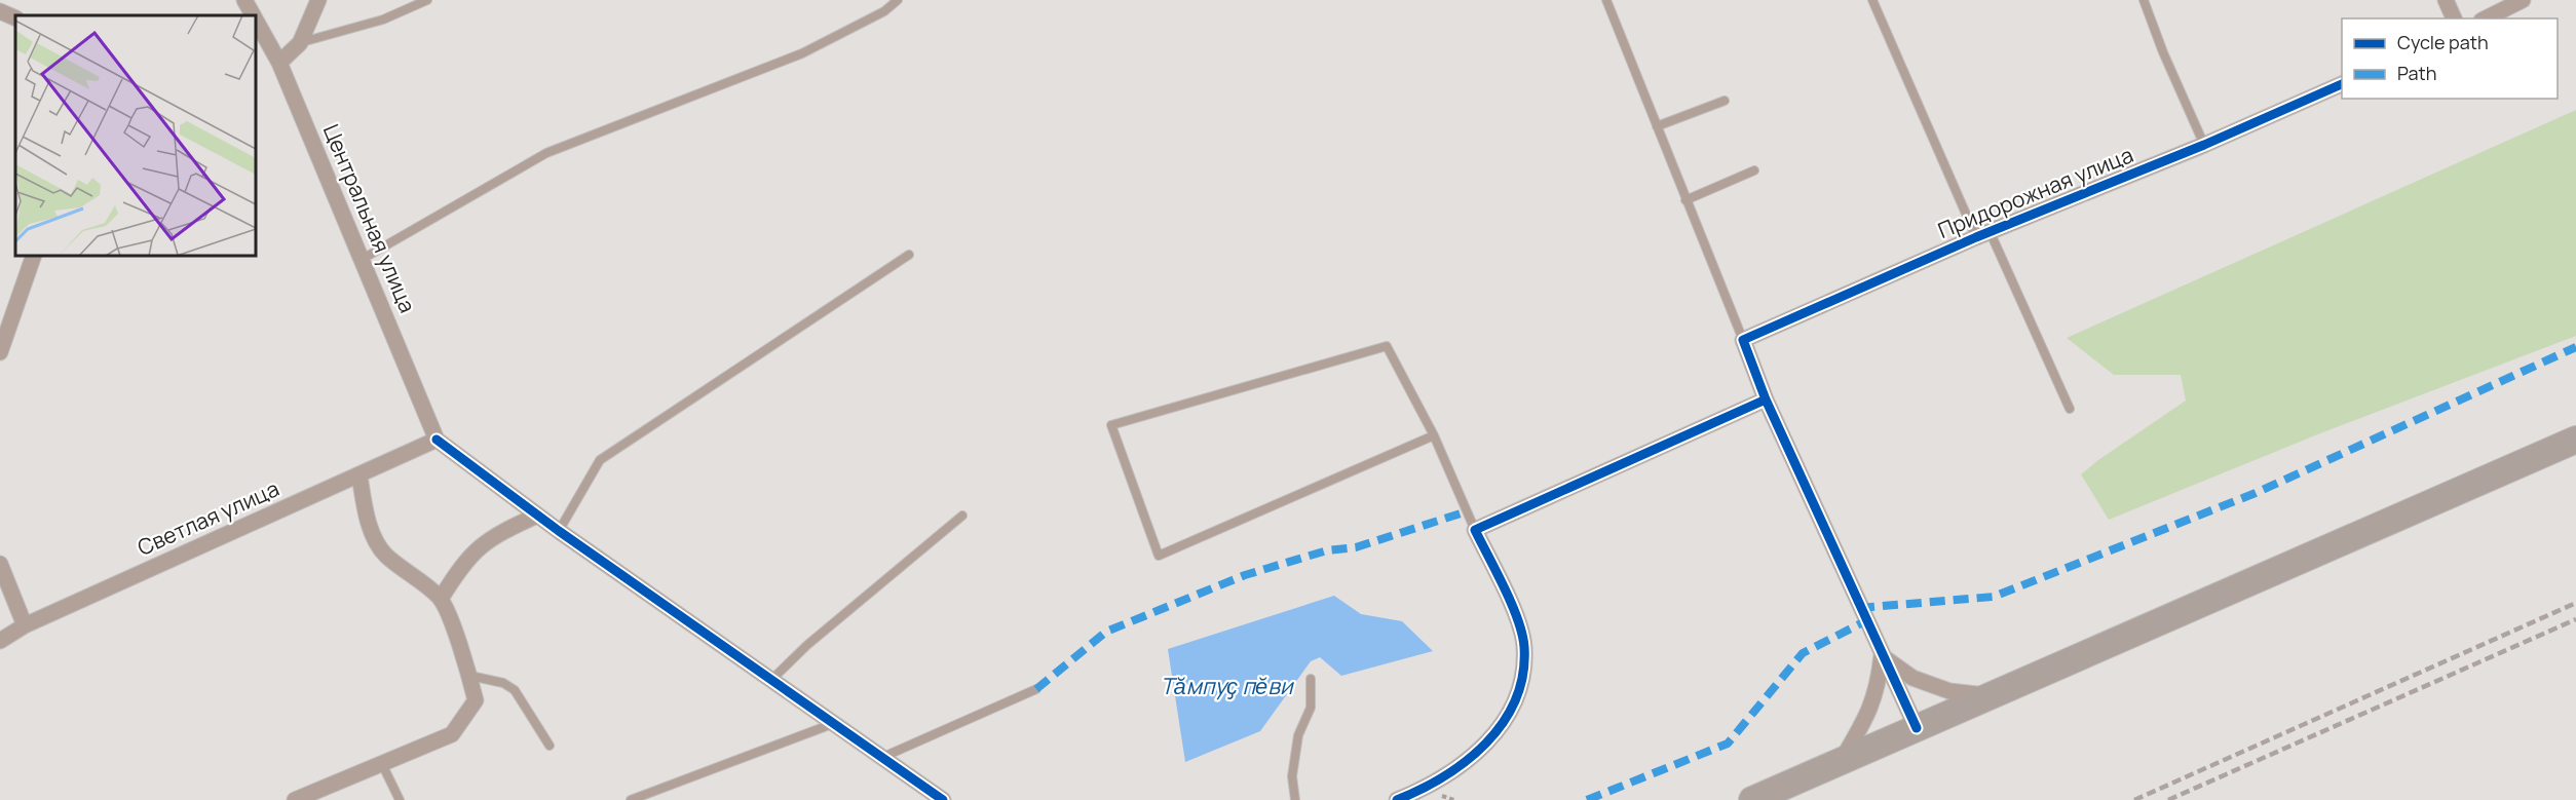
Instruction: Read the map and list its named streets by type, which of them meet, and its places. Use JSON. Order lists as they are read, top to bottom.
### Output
{
  "streets": {
    "street": ["Придорожная улица", "Центральная улица", "Светлая улица"]
  },
  "crossings": [
    ["Центральная улица", "Светлая улица"]
  ],
  "water": ["Тӑмпуҫ пӗви"],
  "legend": ["Cycle path", "Path"]
}
